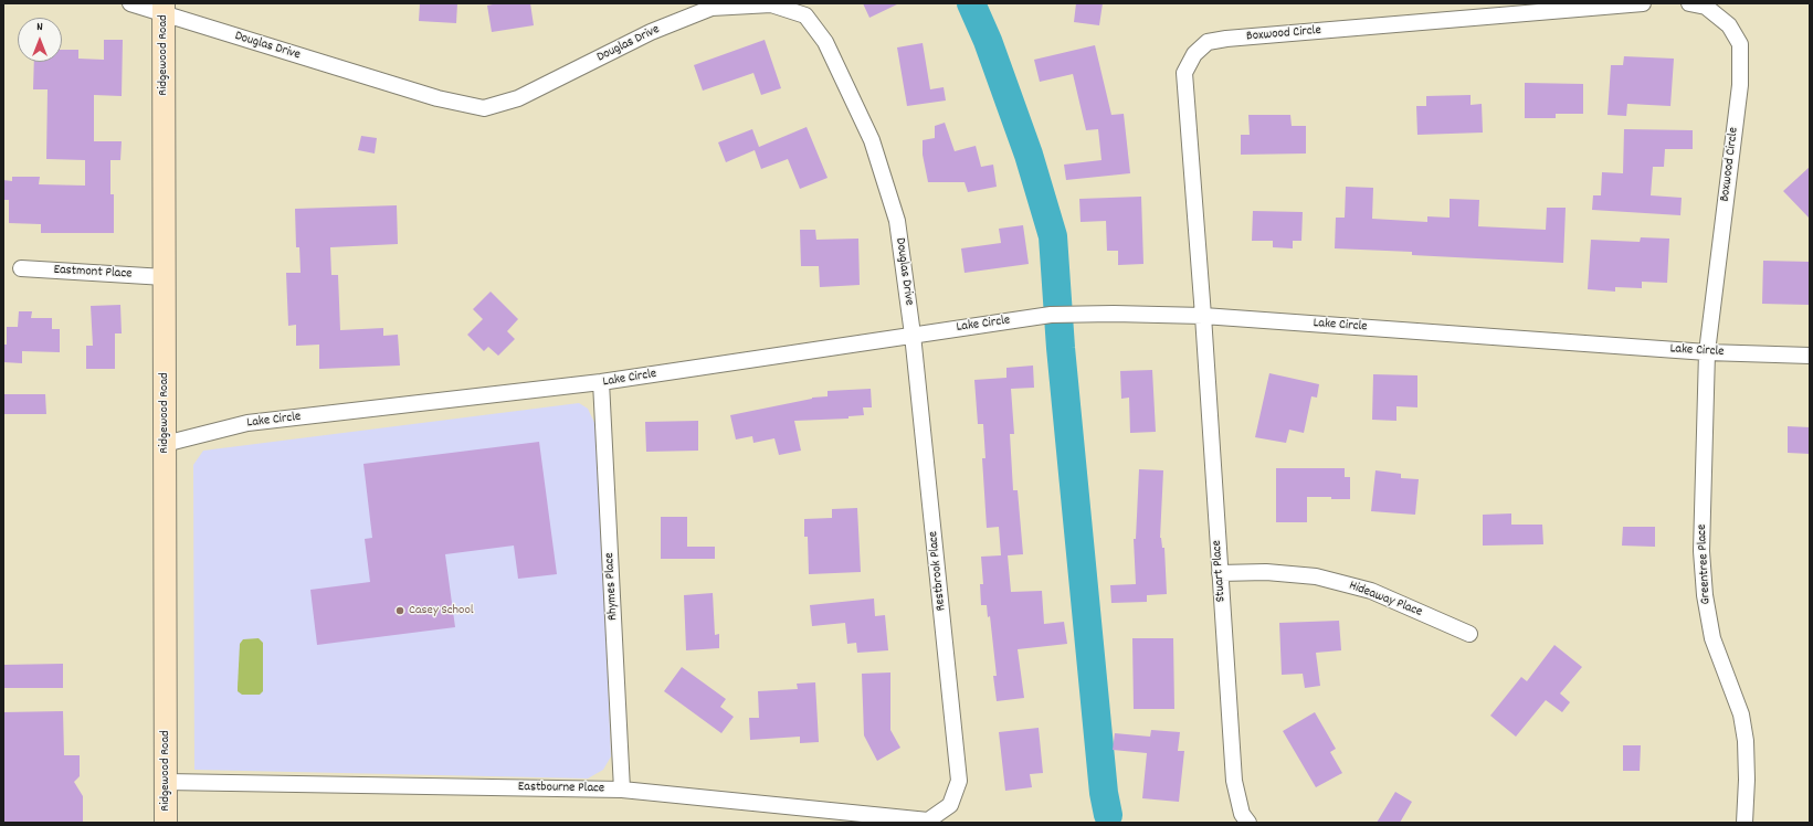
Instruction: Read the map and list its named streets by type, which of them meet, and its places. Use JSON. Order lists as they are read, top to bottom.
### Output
{
  "streets": {
    "street": [
      "Boxwood Circle",
      "Douglas Drive",
      "Ridgewood Road",
      "Eastmont Place",
      "Lake Circle",
      "Greentree Place",
      "Restbrook Place",
      "Stuart Place",
      "Rhymes Place",
      "Hideaway Place",
      "Eastbourne Place"
    ]
  },
  "crossings": [
    ["Boxwood Circle", "Lake Circle"],
    ["Boxwood Circle", "Greentree Place"],
    ["Boxwood Circle", "Stuart Place"],
    ["Douglas Drive", "Ridgewood Road"],
    ["Douglas Drive", "Lake Circle"],
    ["Douglas Drive", "Restbrook Place"],
    ["Ridgewood Road", "Eastmont Place"],
    ["Ridgewood Road", "Lake Circle"],
    ["Ridgewood Road", "Eastbourne Place"],
    ["Lake Circle", "Greentree Place"],
    ["Lake Circle", "Restbrook Place"],
    ["Lake Circle", "Stuart Place"],
    ["Lake Circle", "Rhymes Place"],
    ["Restbrook Place", "Eastbourne Place"],
    ["Stuart Place", "Hideaway Place"],
    ["Rhymes Place", "Eastbourne Place"]
  ],
  "places": ["Casey School"],
  "north": "top"
}
